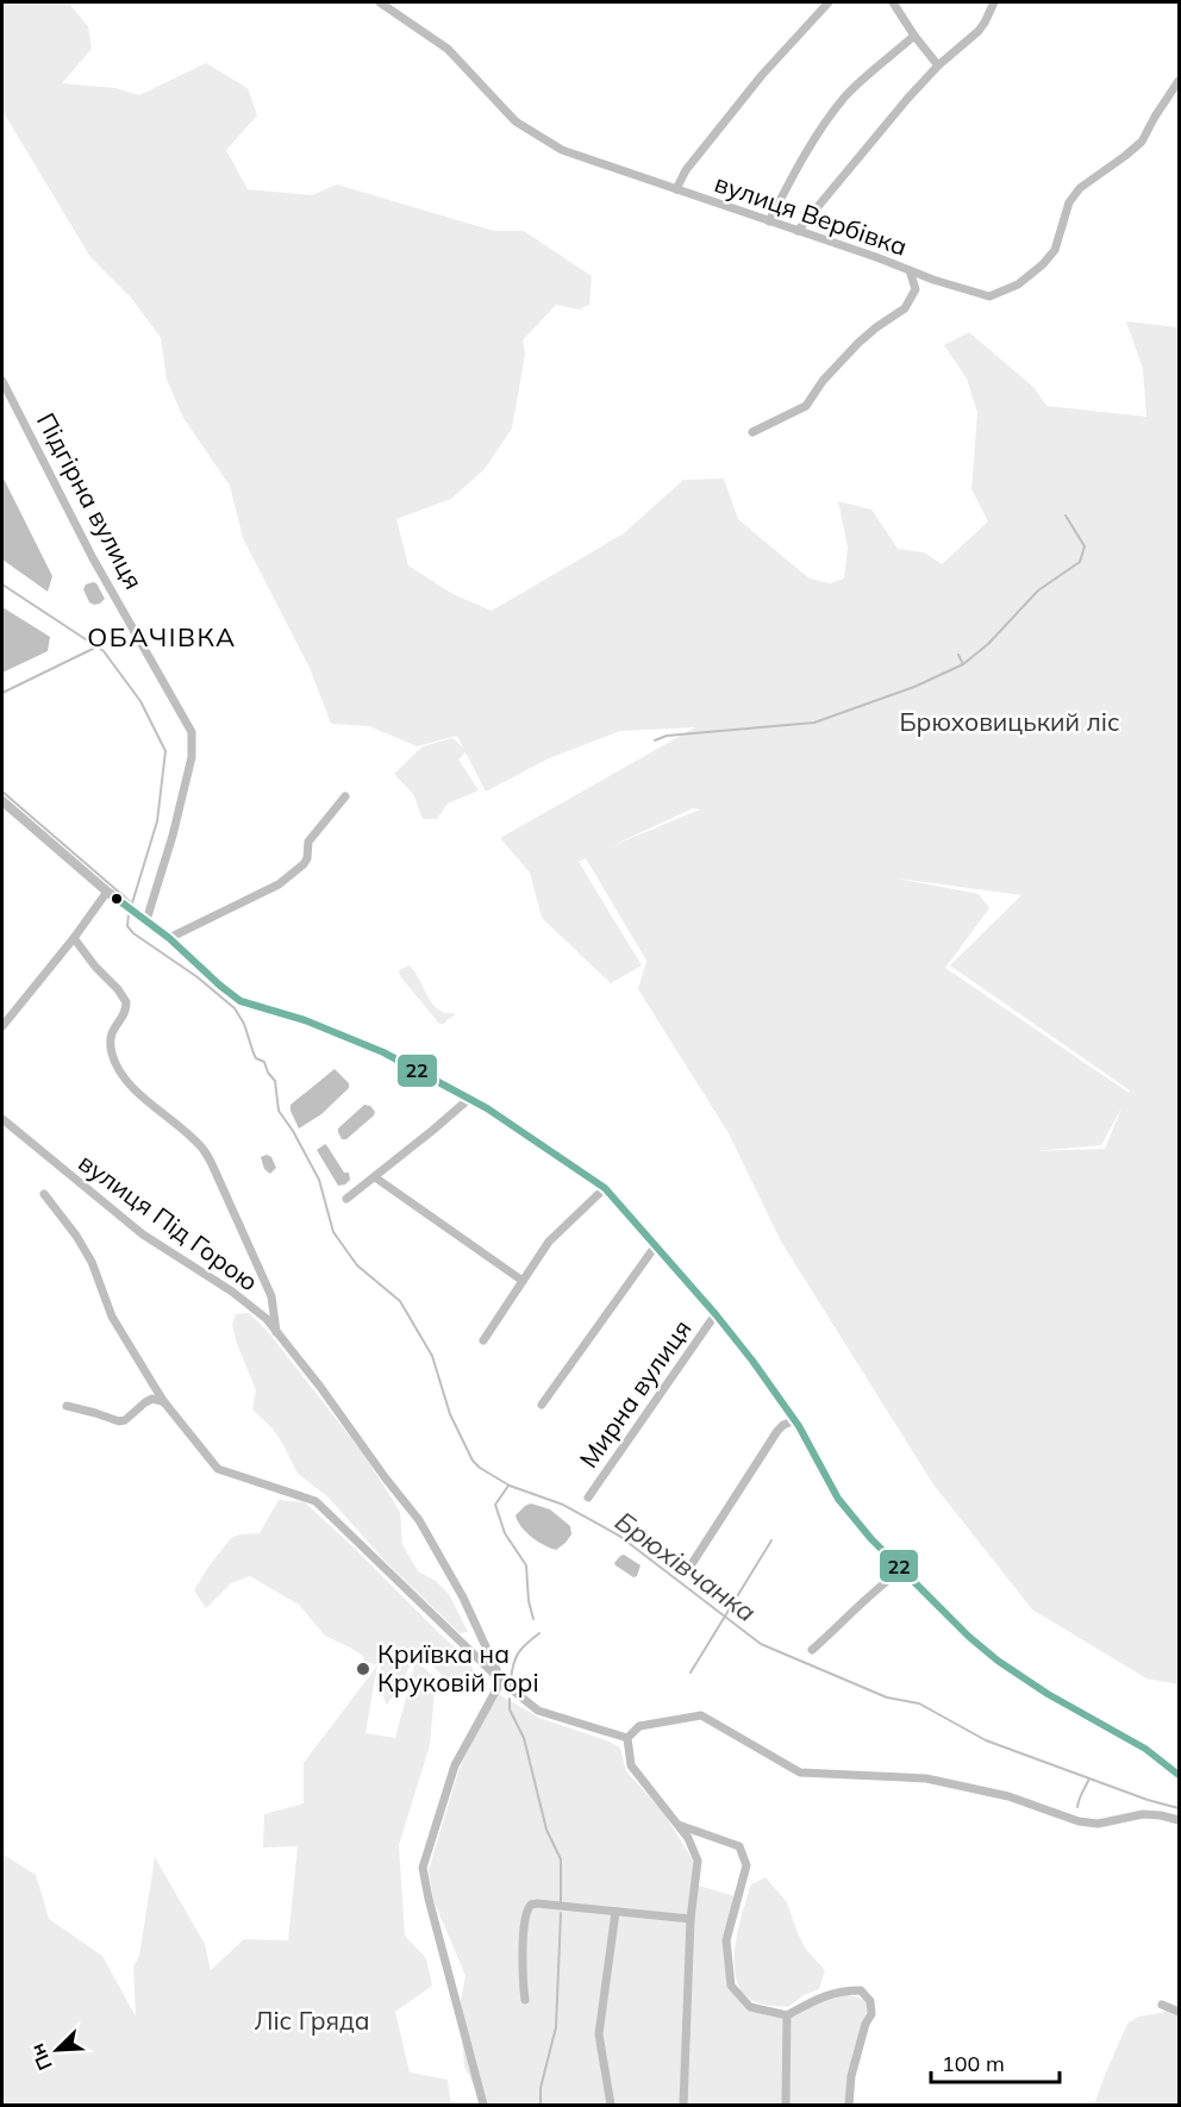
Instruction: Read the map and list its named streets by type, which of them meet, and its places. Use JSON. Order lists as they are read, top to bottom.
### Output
{
  "streets": {
    "street": [
      "вулиця Вербівка",
      "Підгірна вулиця",
      "вулиця Під Горою",
      "Мирна вулиця"
    ]
  },
  "districts": ["ОБАЧІВКА"],
  "water": ["Брюхівчанка"],
  "parks": ["Брюховицький ліс", "Ліс Гряда"],
  "places": ["Криївка на Круковій Горі"],
  "lines": ["transit line 22"],
  "scale_bar": "100 m",
  "north": "bottom left"
}
